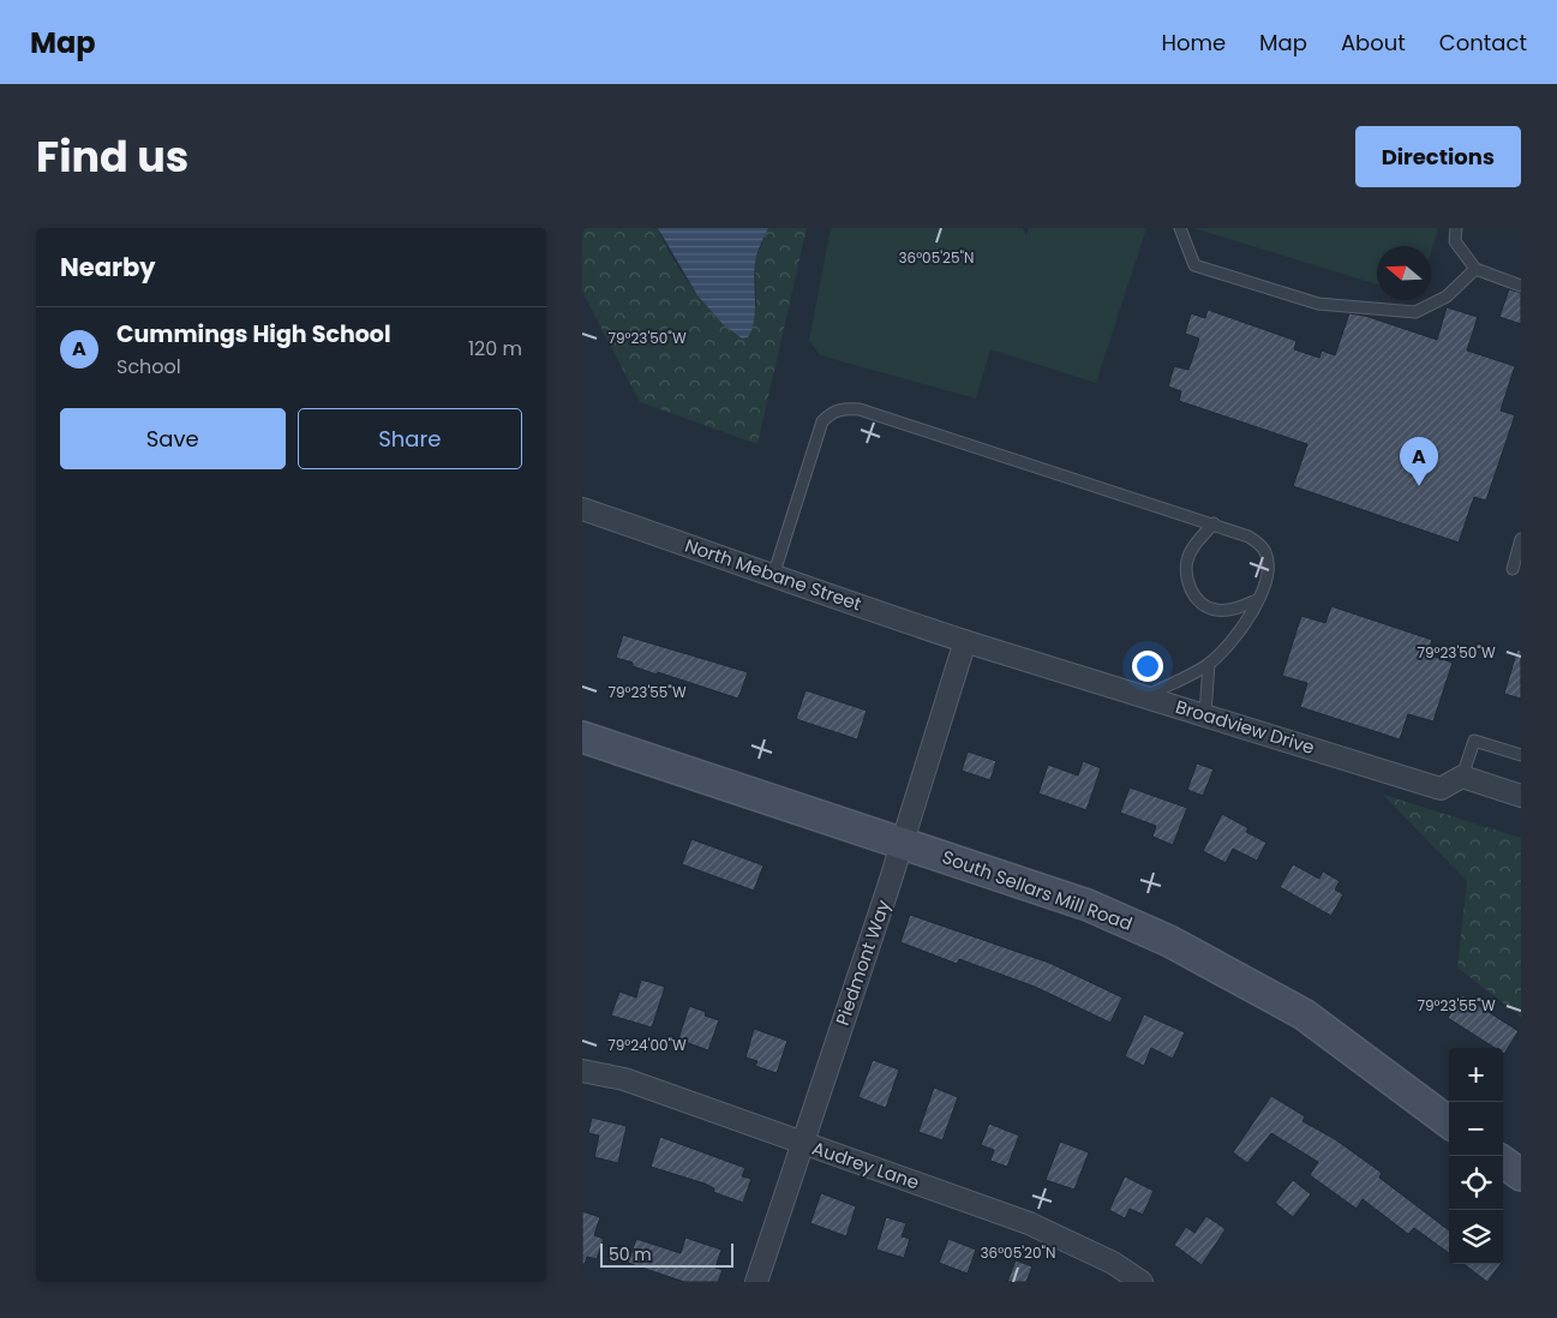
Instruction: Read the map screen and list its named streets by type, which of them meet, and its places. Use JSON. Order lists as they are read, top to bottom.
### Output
{
  "streets": {
    "main road": ["South Sellars Mill Road"],
    "street": [
      "North Mebane Street",
      "Broadview Drive",
      "Piedmont Way",
      "Audrey Lane"
    ]
  },
  "crossings": [
    ["North Mebane Street", "Broadview Drive"],
    ["North Mebane Street", "Piedmont Way"],
    ["Broadview Drive", "Piedmont Way"],
    ["South Sellars Mill Road", "Piedmont Way"],
    ["Piedmont Way", "Audrey Lane"]
  ],
  "scale_bar": "50 m",
  "north": "left",
  "page": {
    "header": "Map",
    "nav": [
      "Home",
      "Map",
      "About",
      "Contact"
    ],
    "title": "Find us",
    "buttons": [
      "Directions",
      ["Save", "Share"]
    ],
    "heading": "Nearby",
    "list": [
      {
        "mark": "A",
        "name": "Cummings High School",
        "note": "School",
        "value": "120 m"
      }
    ],
    "pins": "A",
    "map_buttons": ["+", "−"],
    "scale": "50 m"
  },
  "coordinates": [
    "36°05'25\"N",
    "79°23'50\"W",
    "79°23'55\"W",
    "79°24'00\"W",
    "36°05'20\"N"
  ]
}
